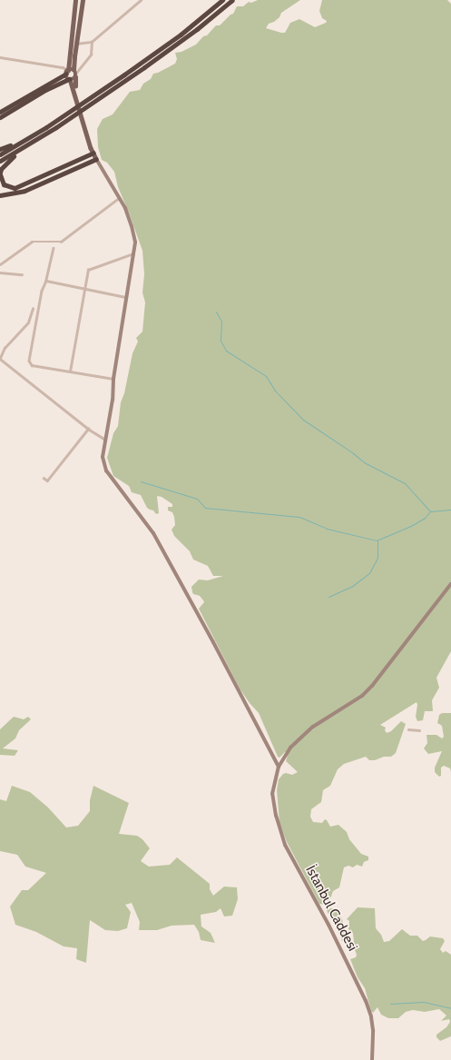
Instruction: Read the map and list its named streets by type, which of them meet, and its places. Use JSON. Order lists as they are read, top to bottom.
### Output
{
  "streets": {
    "street": ["İstanbul Caddesi"]
  }
}
